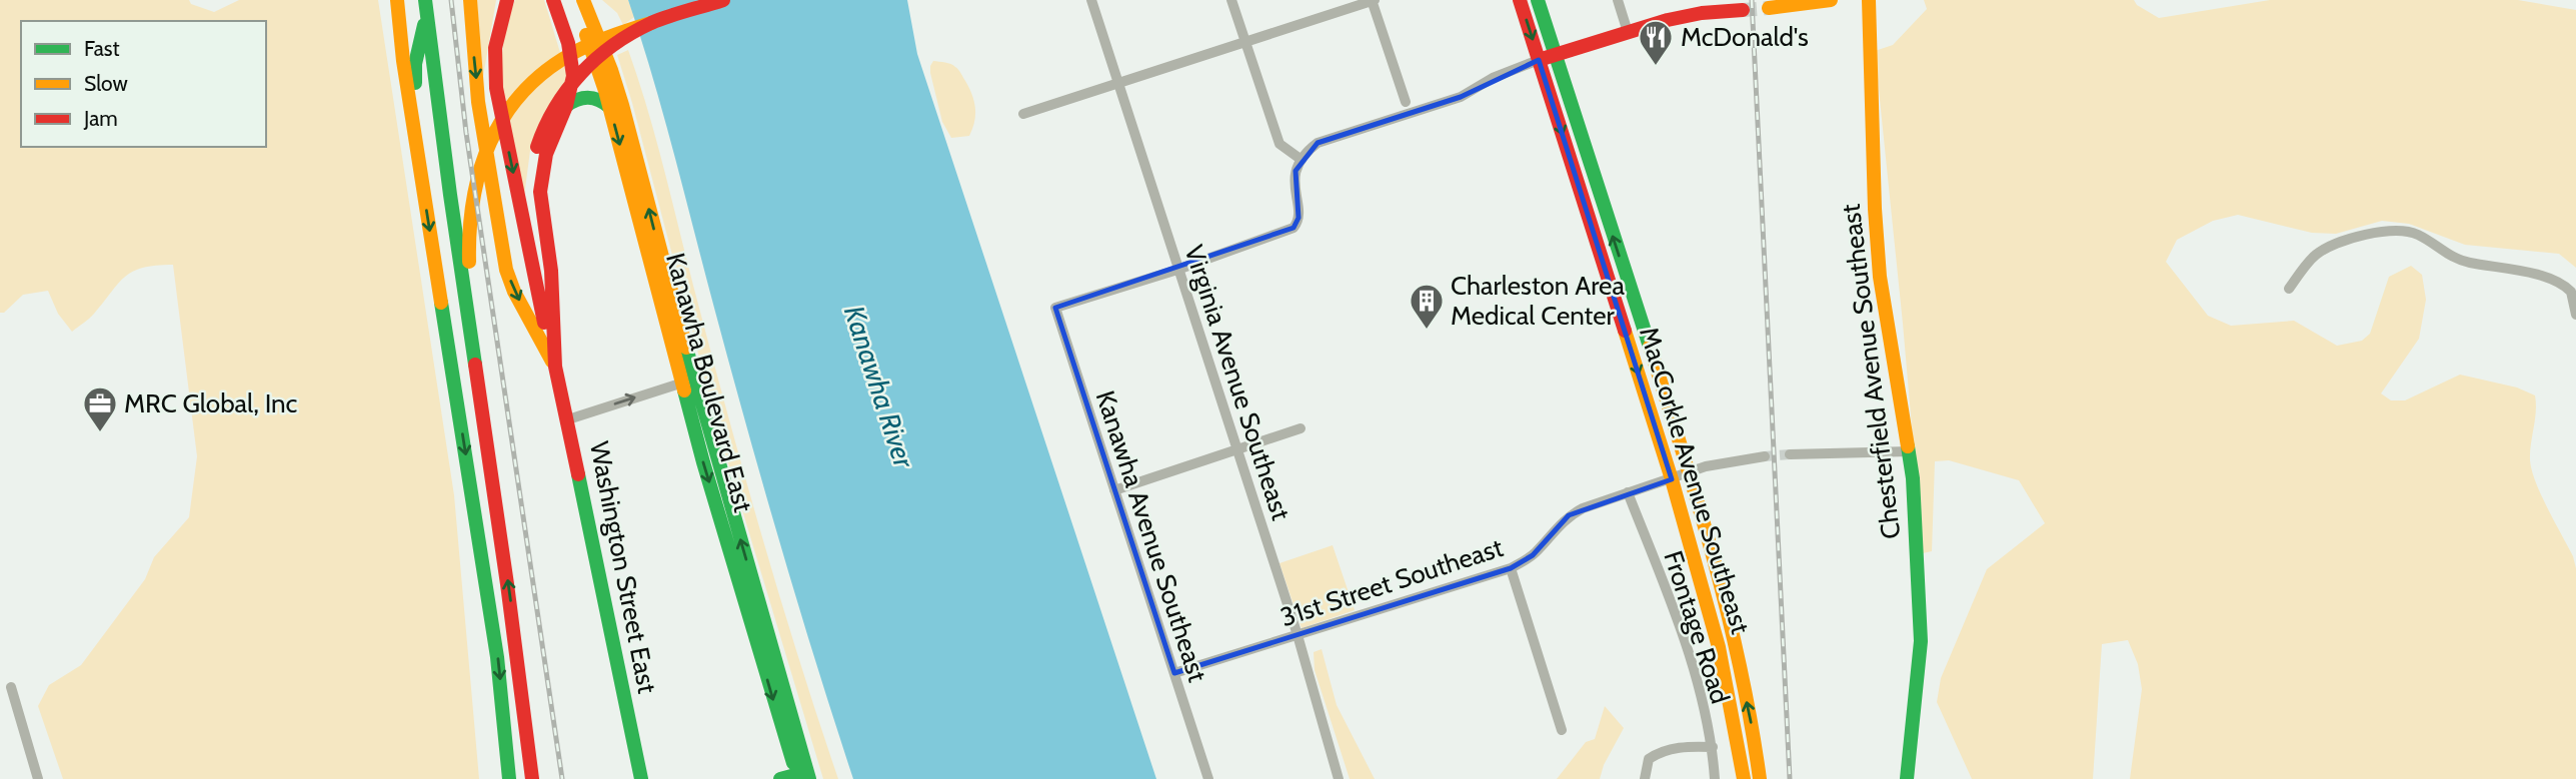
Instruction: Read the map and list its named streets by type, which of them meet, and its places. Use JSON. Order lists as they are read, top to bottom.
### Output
{
  "streets": {
    "main road": [
      "Chesterfield Avenue Southeast",
      "Kanawha Boulevard East",
      "MacCorkle Avenue Southeast",
      "Washington Street East"
    ],
    "street": [
      "Virginia Avenue Southeast",
      "Kanawha Avenue Southeast",
      "31st Street Southeast",
      "Frontage Road"
    ]
  },
  "crossings": [
    ["Virginia Avenue Southeast", "Kanawha Avenue Southeast"],
    ["Virginia Avenue Southeast", "31st Street Southeast"],
    ["MacCorkle Avenue Southeast", "31st Street Southeast"],
    ["Kanawha Avenue Southeast", "31st Street Southeast"],
    ["31st Street Southeast", "Frontage Road"]
  ],
  "water": ["Kanawha River"],
  "places": {
    "restaurant": ["McDonald's"],
    "building": ["Charleston Area Medical Center"],
    "office": ["MRC Global, Inc"]
  },
  "legend": ["Fast", "Slow", "Jam"]
}
